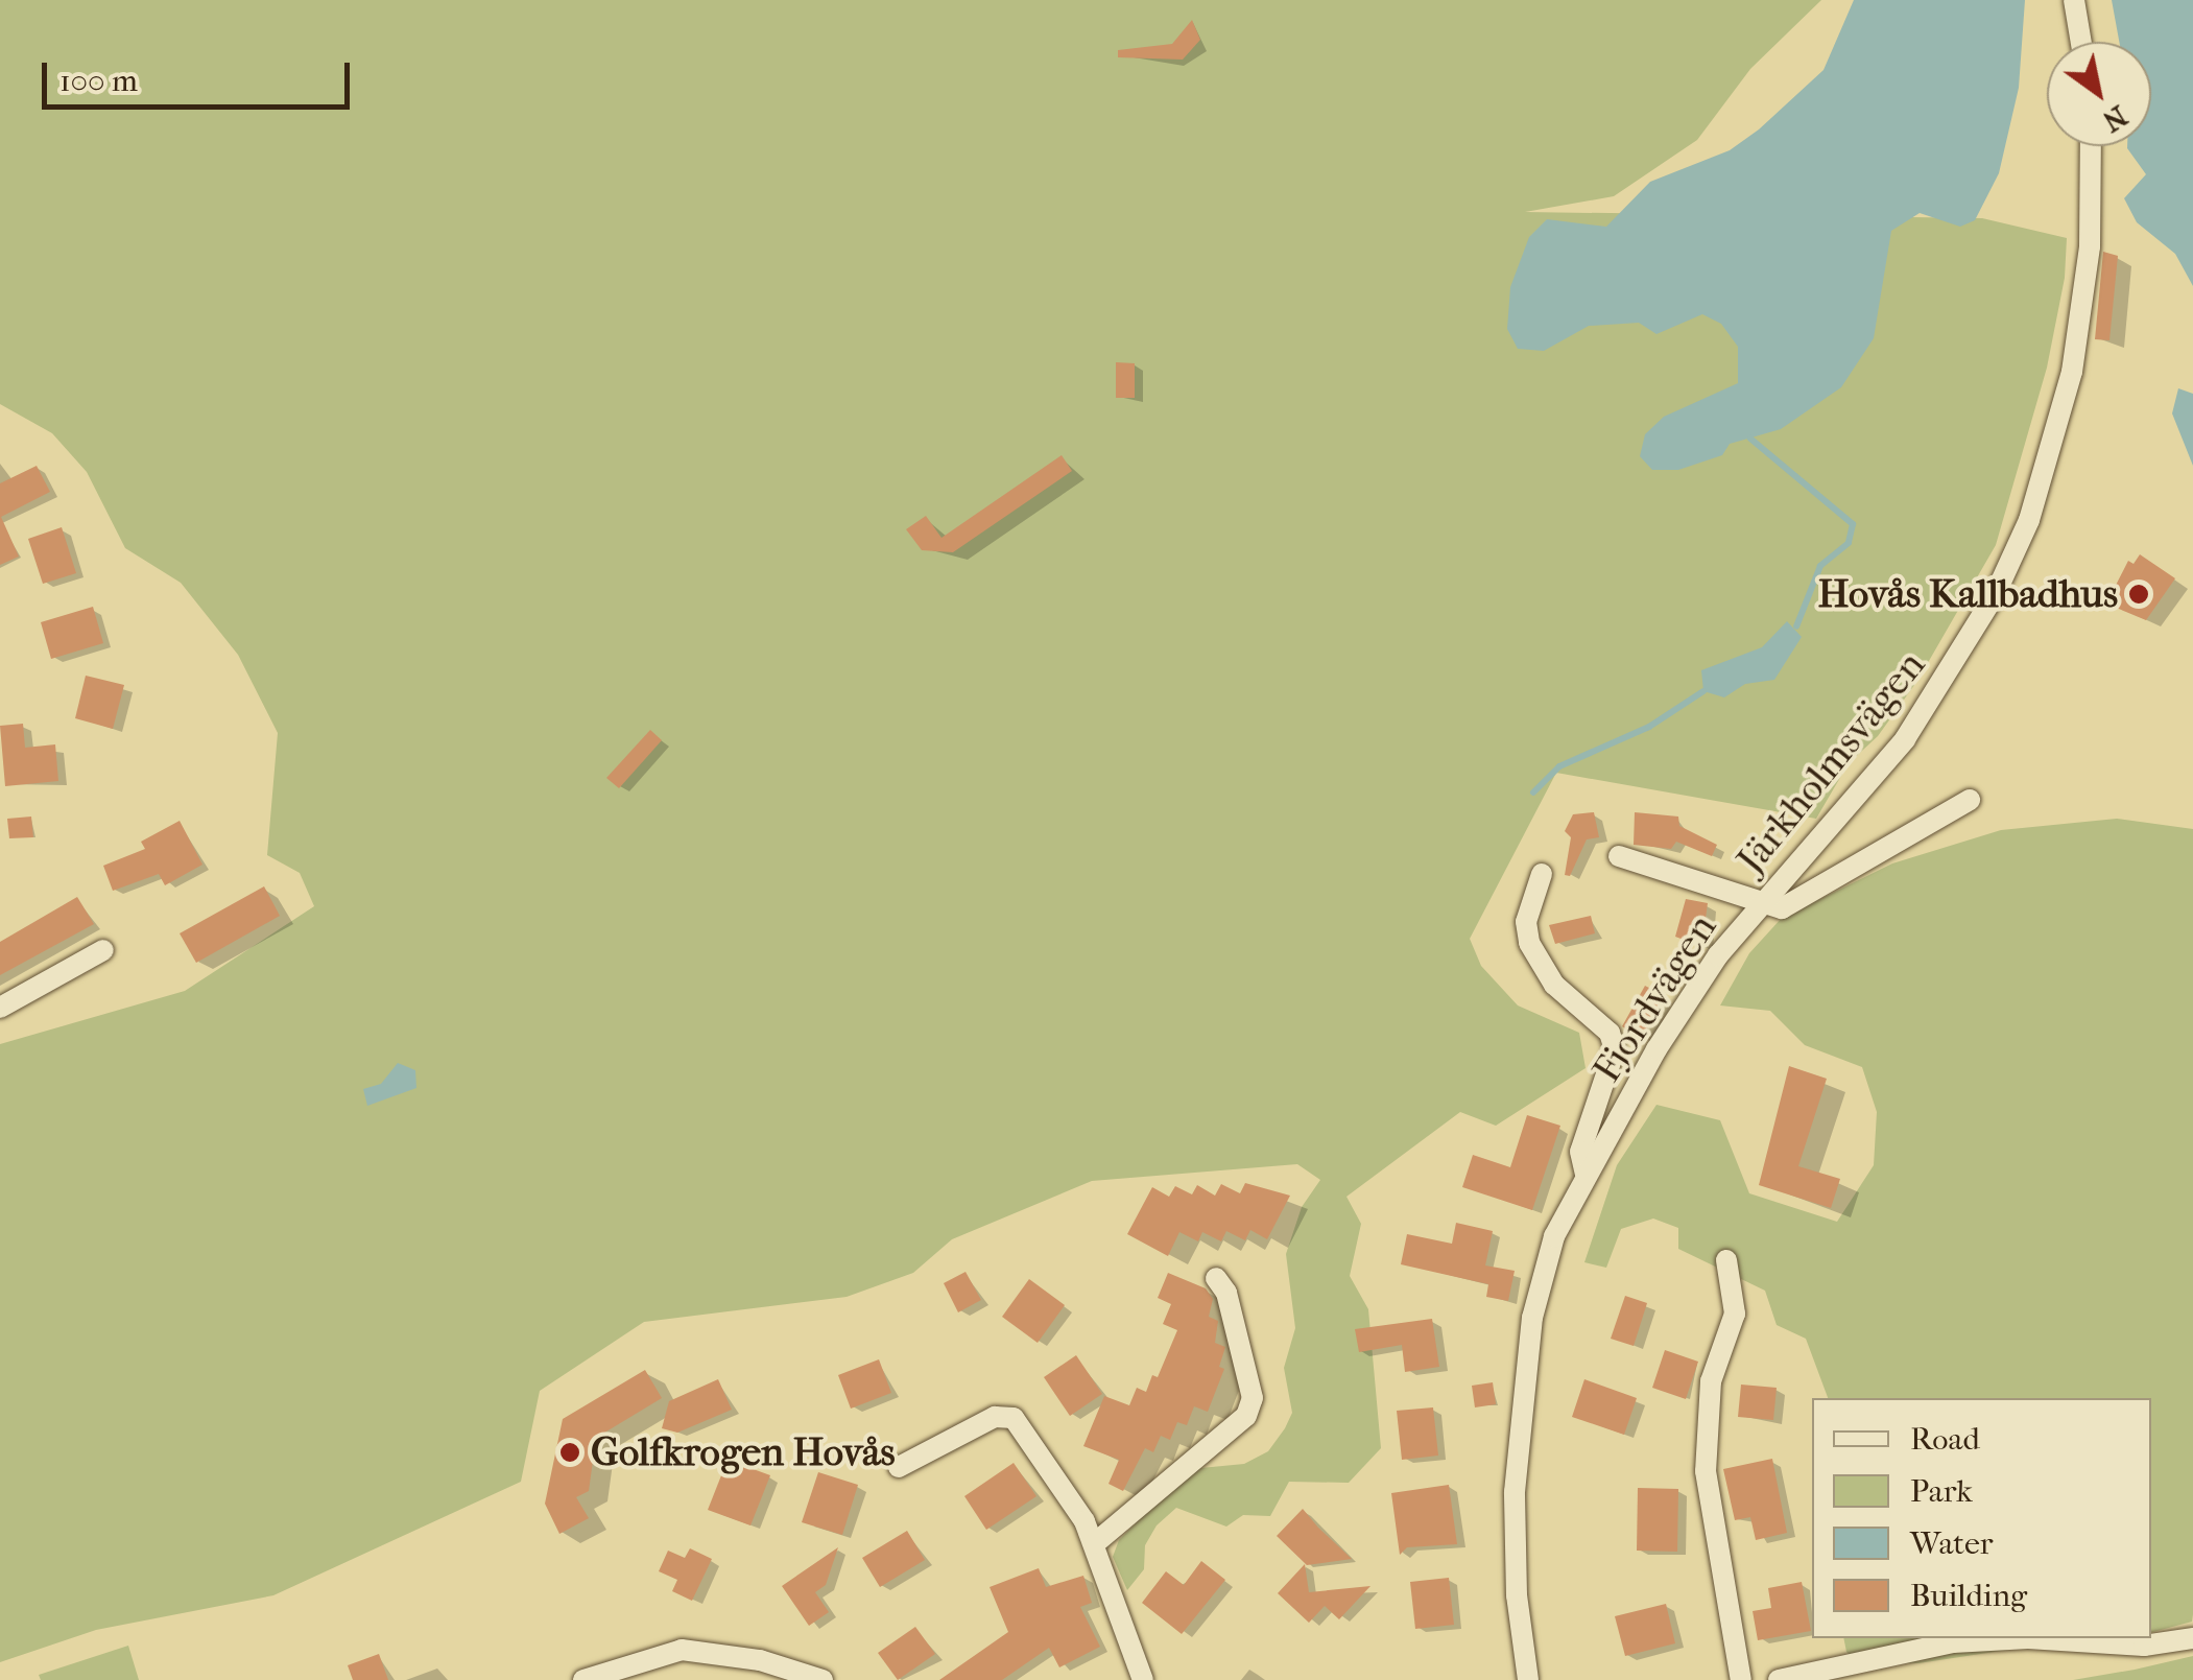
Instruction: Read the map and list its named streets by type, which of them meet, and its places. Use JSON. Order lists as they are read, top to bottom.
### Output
{
  "streets": {
    "street": ["Järkholmsvägen", "Fjordvägen"]
  },
  "crossings": [
    ["Järkholmsvägen", "Fjordvägen"]
  ],
  "places": ["Hovås Kallbadhus", "Golfkrogen Hovås"],
  "legend": [
    "Road",
    "Park",
    "Water",
    "Building"
  ],
  "scale_bar": "100 m",
  "north": "bottom right"
}
